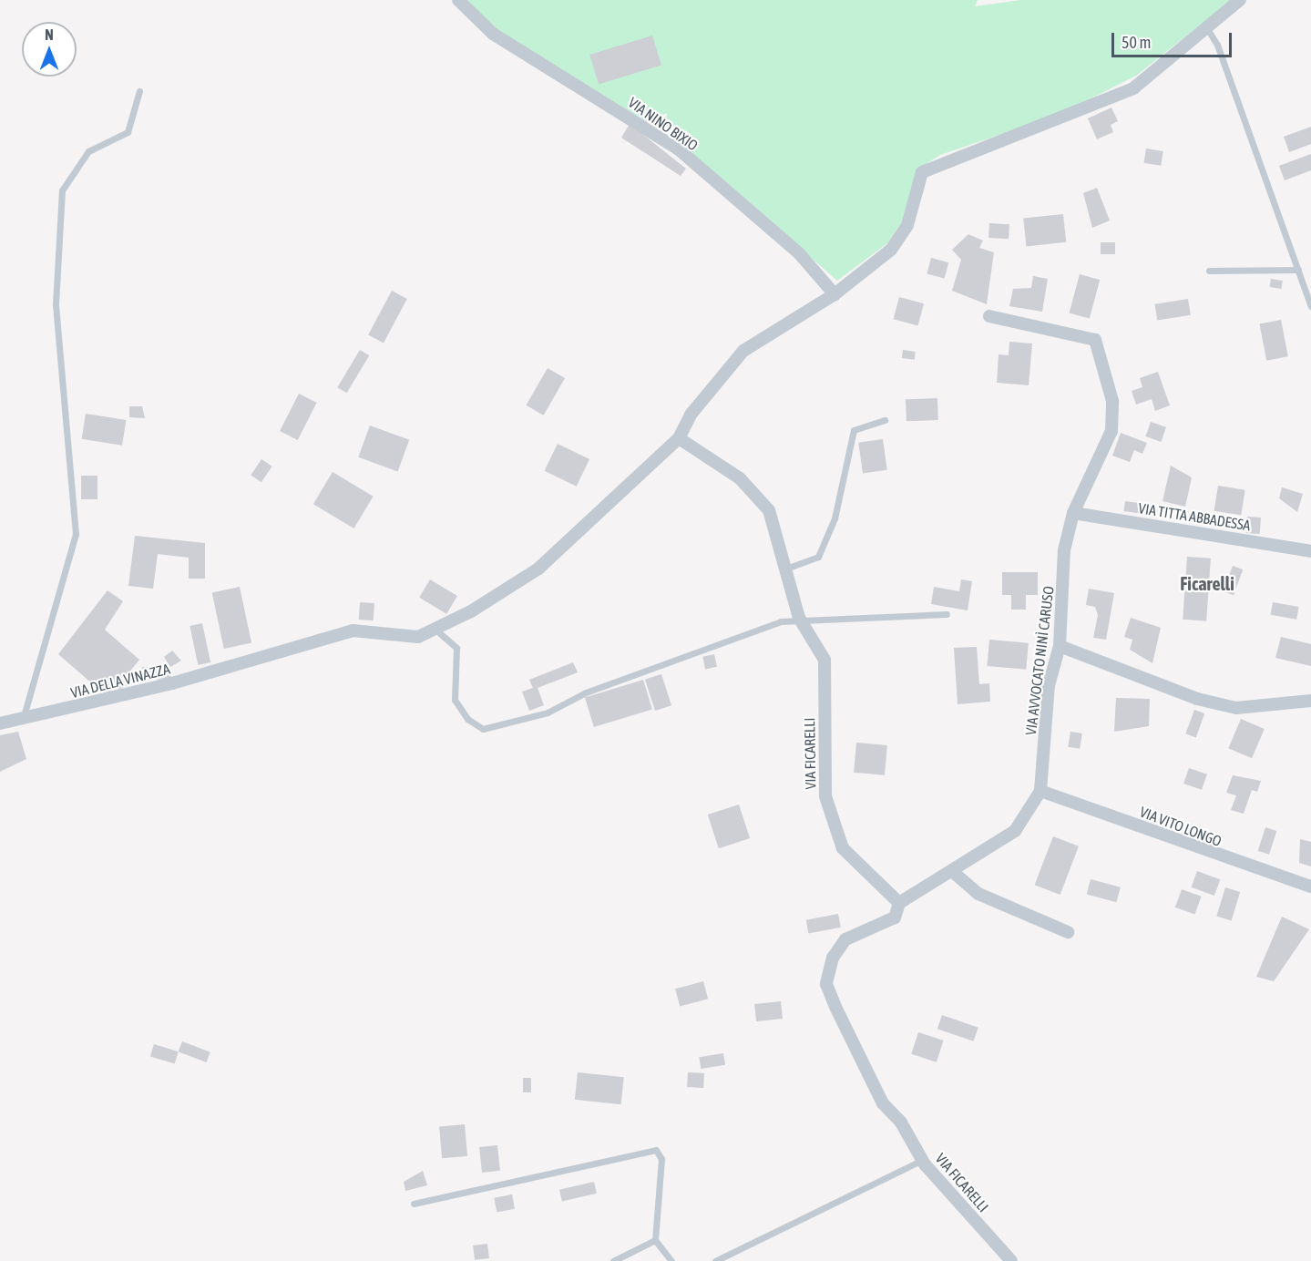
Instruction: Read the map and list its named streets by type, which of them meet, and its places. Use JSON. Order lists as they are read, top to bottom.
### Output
{
  "streets": {
    "street": [
      "VIA NINO BIXIO",
      "VIA TITTA ABBADESSA",
      "VIA AVVOCATO NINÌ CARUSO",
      "VIA DELLA VINAZZA",
      "VIA FICARELLI",
      "VIA VITO LONGO"
    ]
  },
  "crossings": [
    ["VIA TITTA ABBADESSA", "VIA AVVOCATO NINÌ CARUSO"],
    ["VIA AVVOCATO NINÌ CARUSO", "VIA FICARELLI"],
    ["VIA AVVOCATO NINÌ CARUSO", "VIA VITO LONGO"],
    ["VIA DELLA VINAZZA", "VIA FICARELLI"]
  ],
  "districts": ["Ficarelli"],
  "scale_bar": "50 m",
  "north": "top"
}
